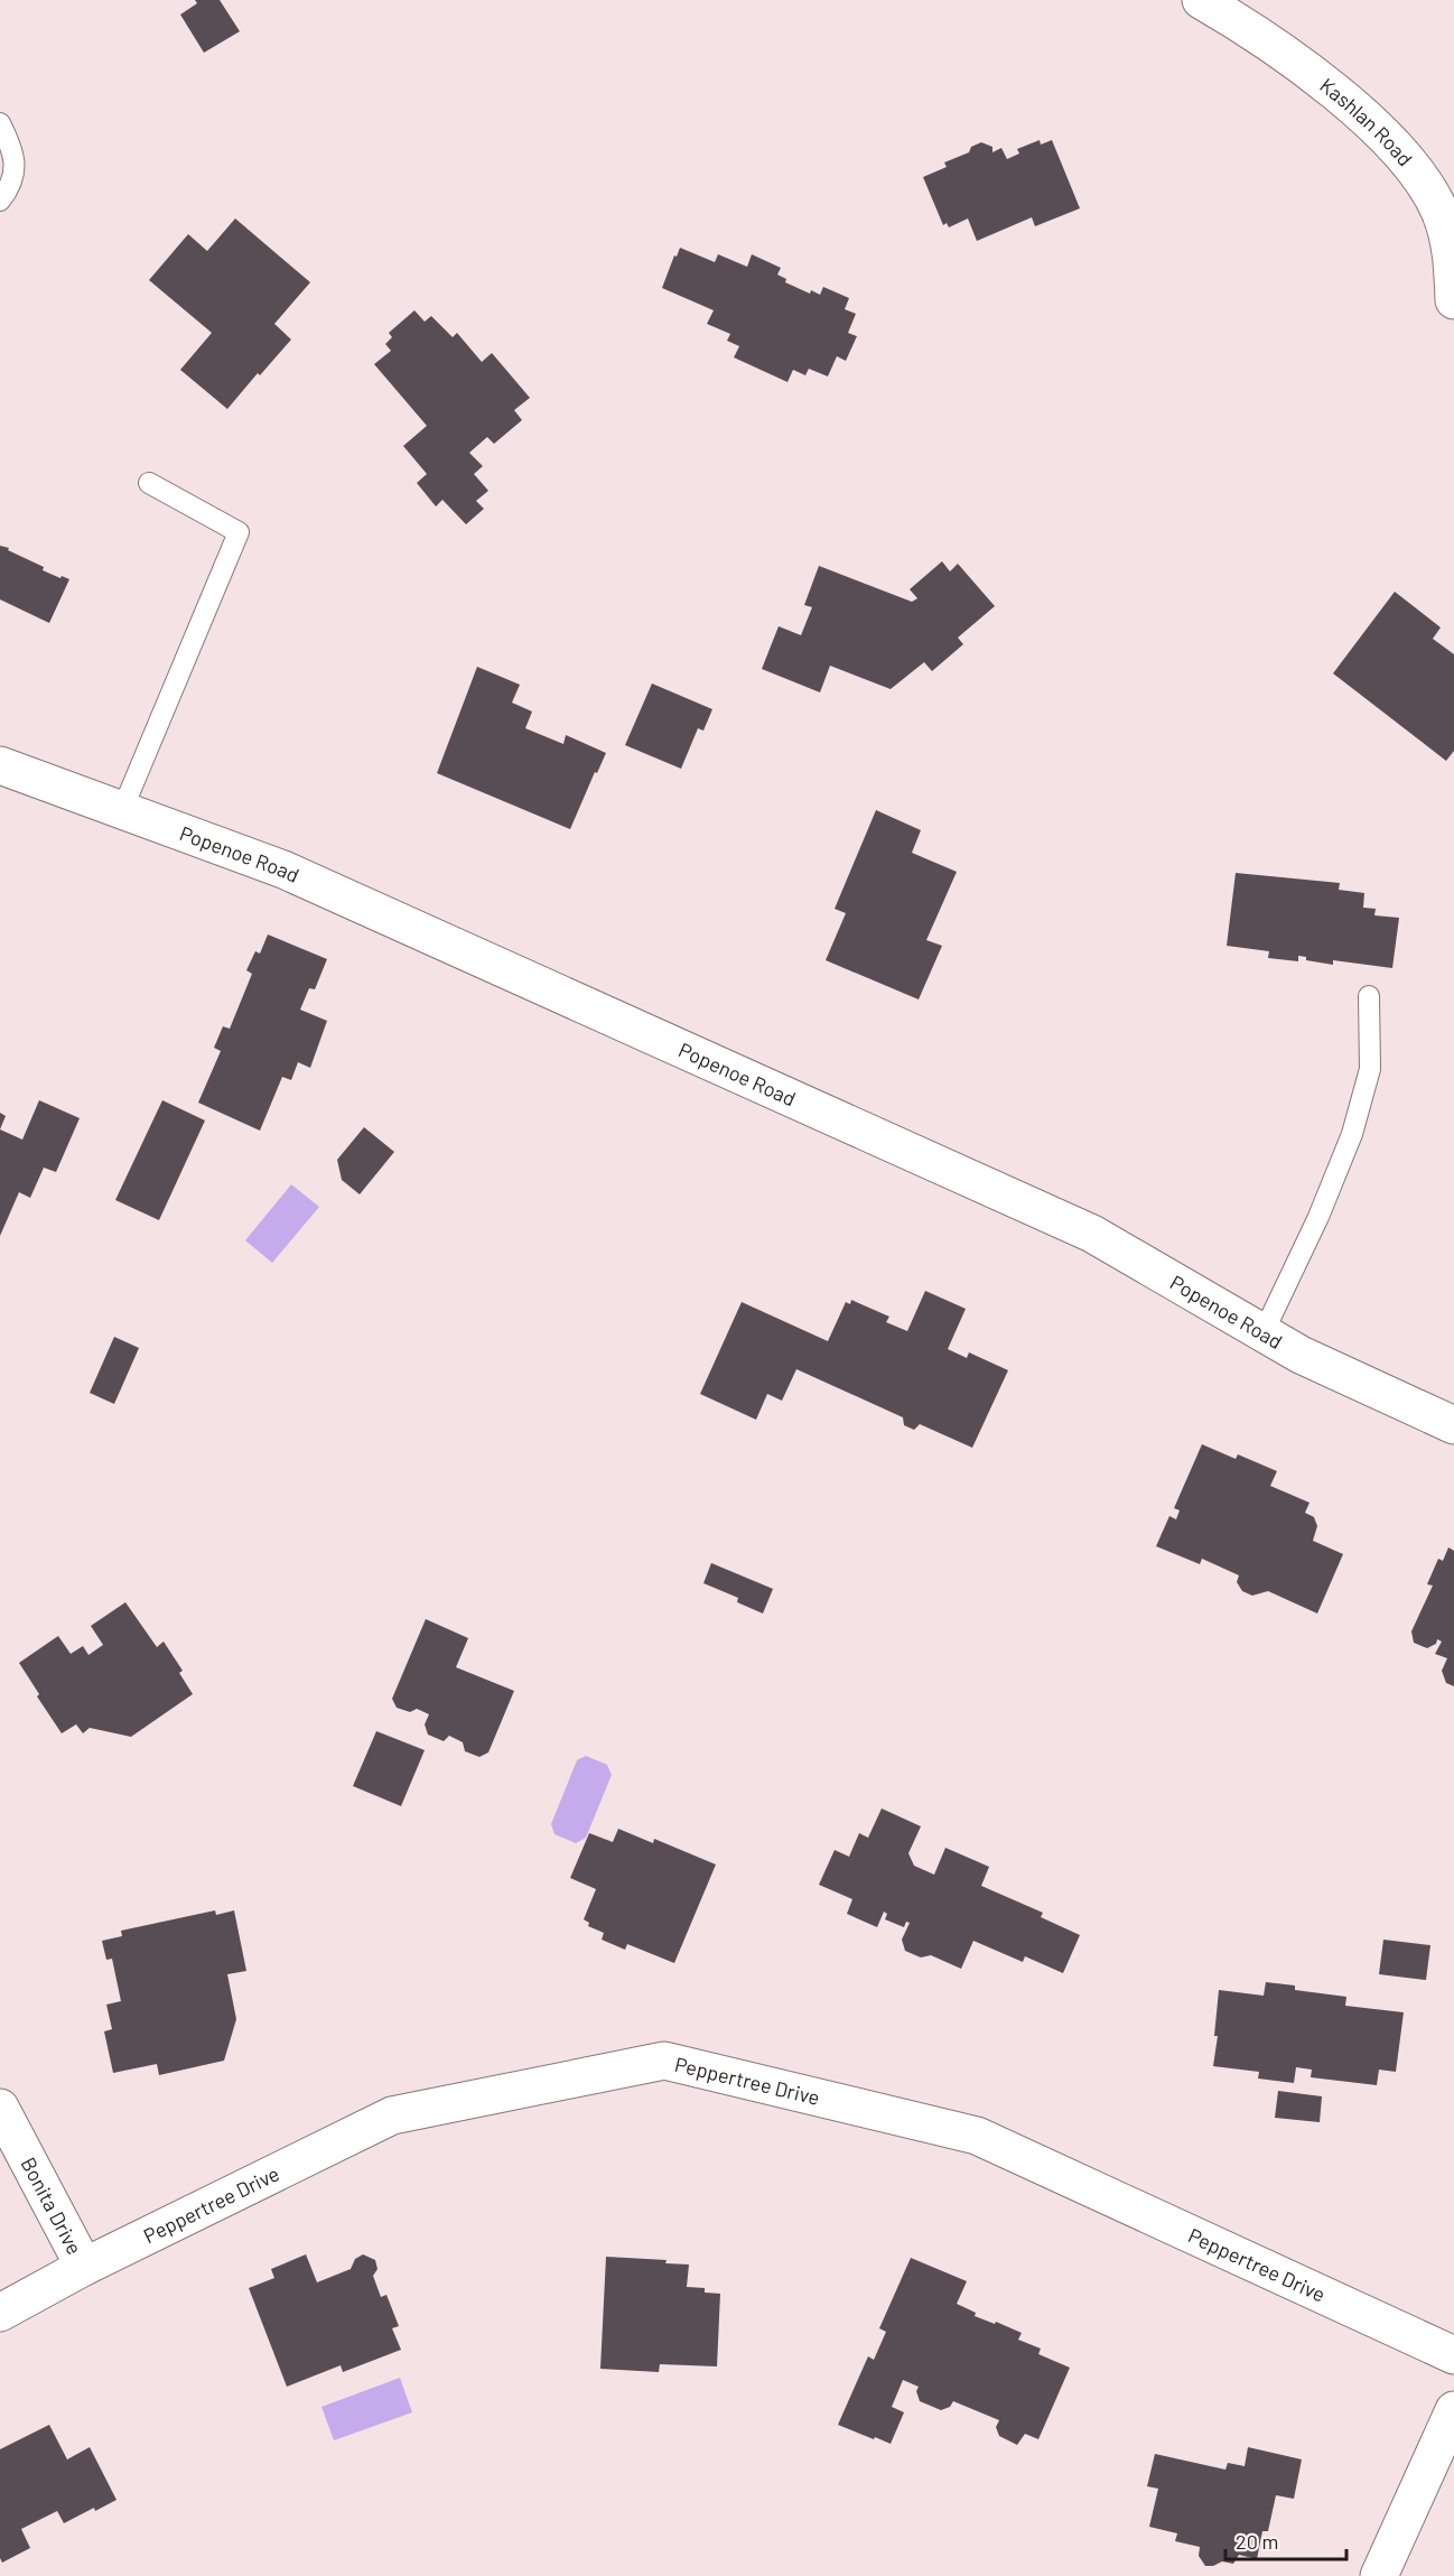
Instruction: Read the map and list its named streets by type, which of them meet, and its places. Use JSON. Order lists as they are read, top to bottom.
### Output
{
  "streets": {
    "street": [
      "Kashlan Road",
      "Popenoe Road",
      "Peppertree Drive",
      "Bonita Drive"
    ]
  },
  "crossings": [
    ["Peppertree Drive", "Bonita Drive"]
  ],
  "scale_bar": "20 m"
}
